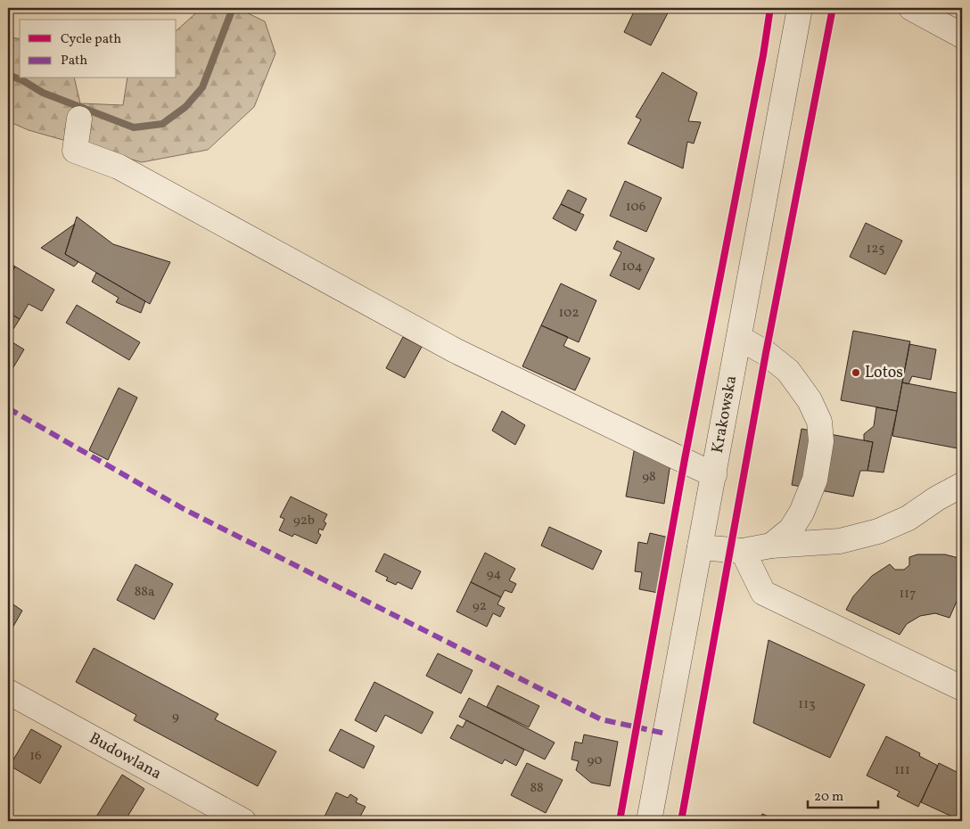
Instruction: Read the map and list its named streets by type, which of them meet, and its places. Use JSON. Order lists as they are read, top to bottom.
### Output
{
  "streets": {
    "street": ["Krakowska", "Budowlana"]
  },
  "places": ["Lotos"],
  "house_numbers": [
    "106",
    "125",
    "104",
    "102",
    "98",
    "92b",
    "94",
    "88a",
    "117",
    "92",
    "113",
    "9",
    "16",
    "90",
    "111",
    "88"
  ],
  "legend": ["Cycle path", "Path"],
  "scale_bar": "20 m"
}
